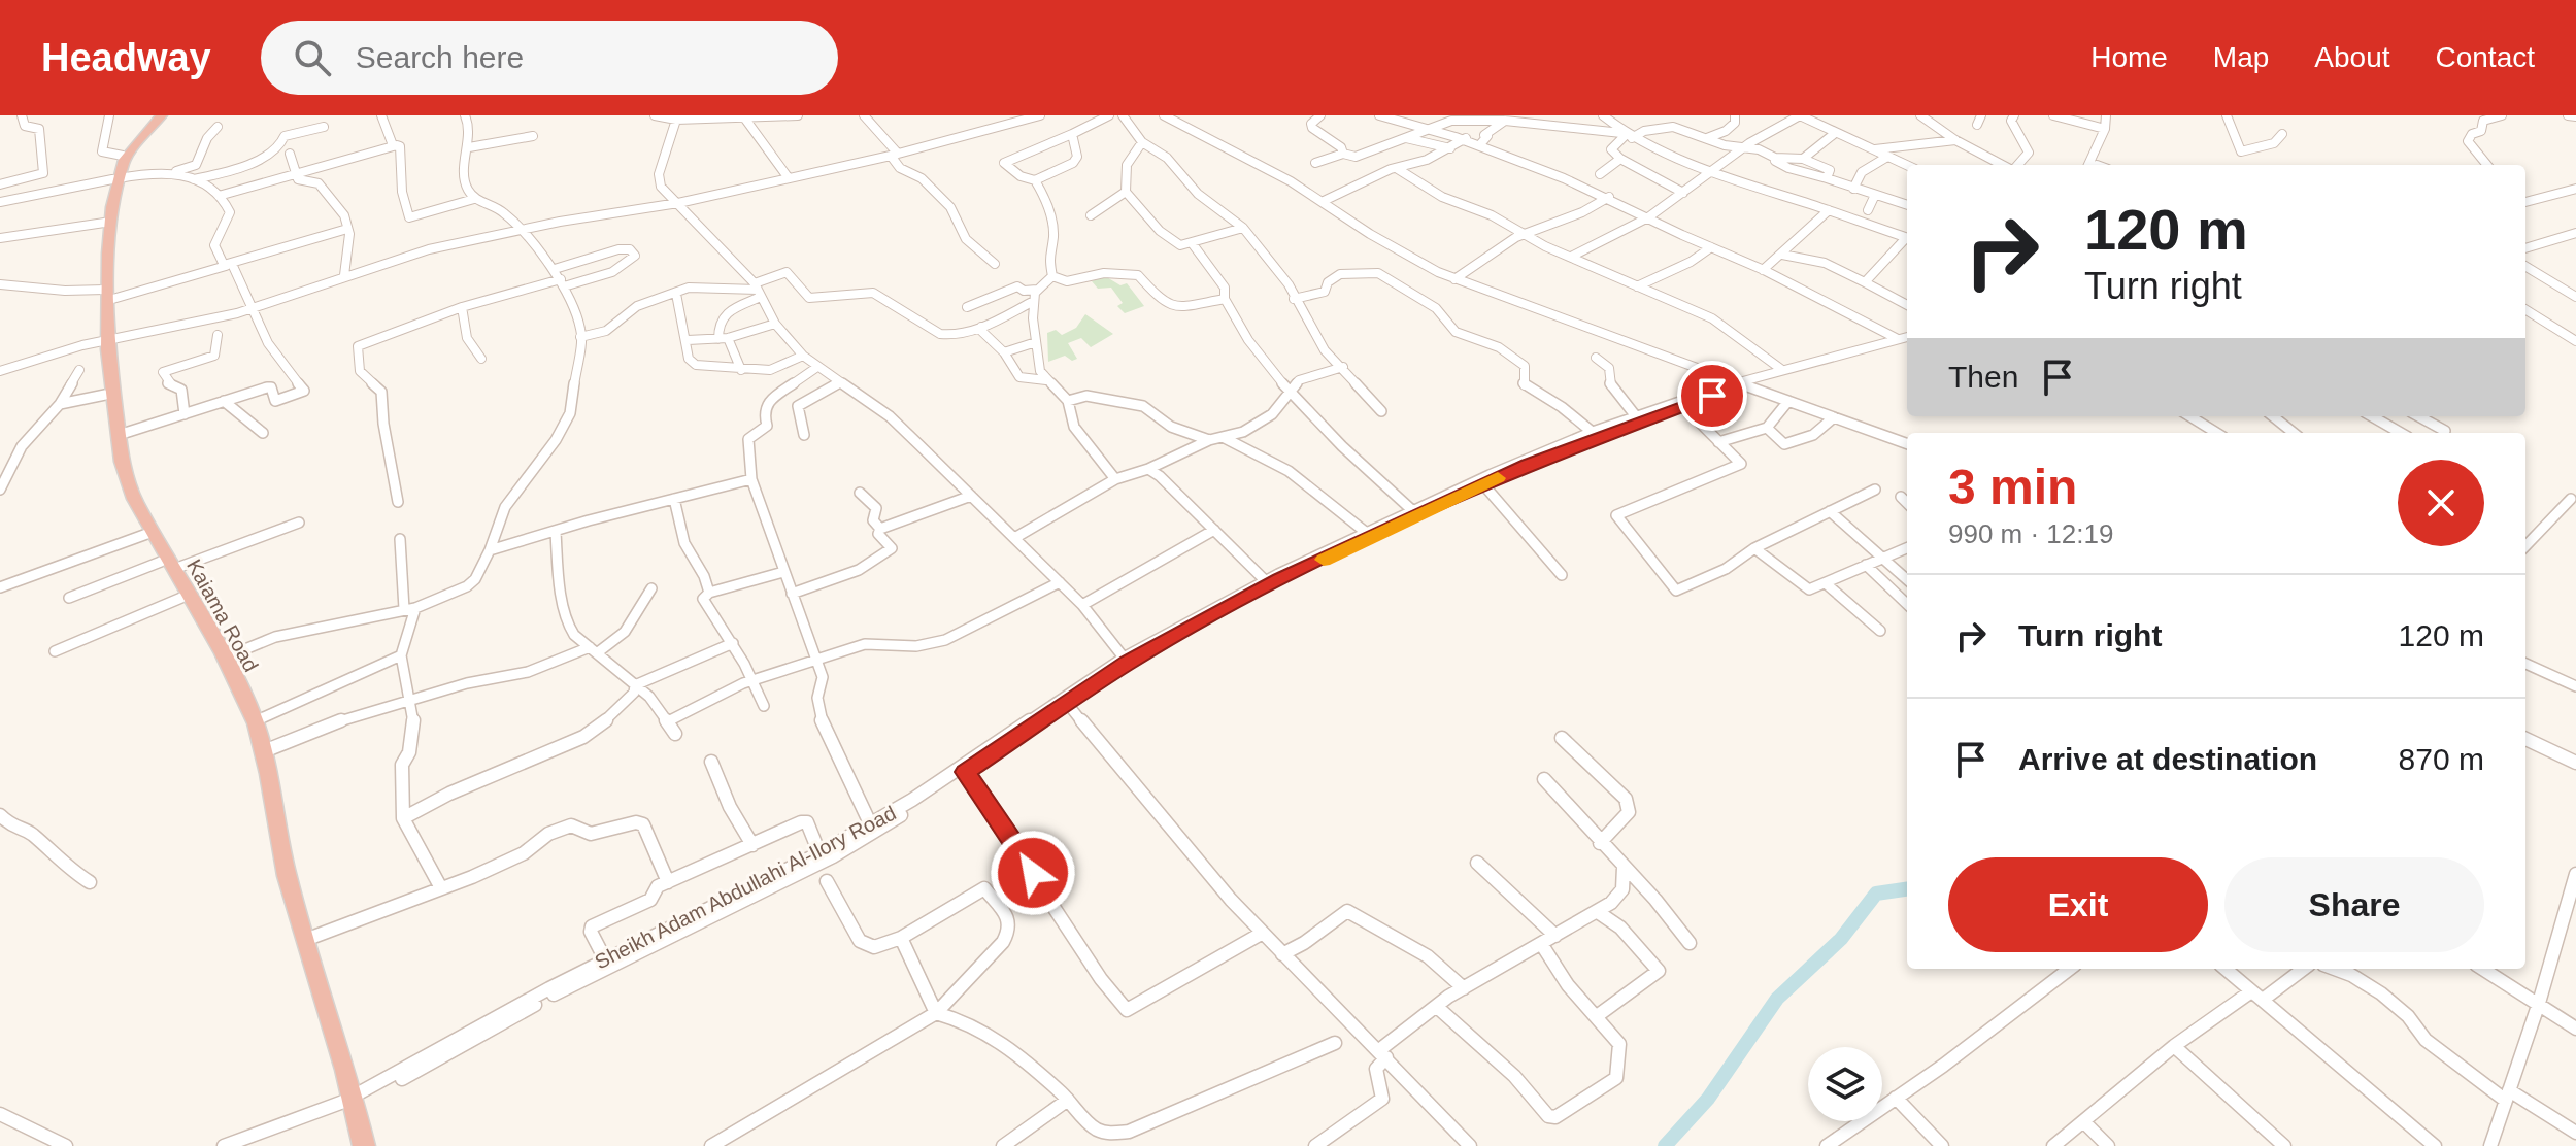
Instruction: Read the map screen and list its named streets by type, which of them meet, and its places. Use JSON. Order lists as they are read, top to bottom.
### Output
{
  "streets": {
    "highway": ["Kaiama Road"],
    "street": ["Sheikh Adam Abdullahi Al-Ilory Road"]
  },
  "crossings": [
    ["Kaiama Road", "Sheikh Adam Abdullahi Al-Ilory Road"]
  ],
  "page": {
    "header": "Headway",
    "search": "Search here",
    "nav": [
      "Home",
      "Map",
      "About",
      "Contact"
    ],
    "turn": ["120 m", "Turn right"],
    "then": "Then",
    "heading": ["3 min", "990 m · 12:19"],
    "list": [
      {
        "name": "Turn right",
        "value": "120 m"
      },
      {
        "name": "Arrive at destination",
        "value": "870 m"
      }
    ],
    "buttons": ["Exit", "Share"]
  }
}
